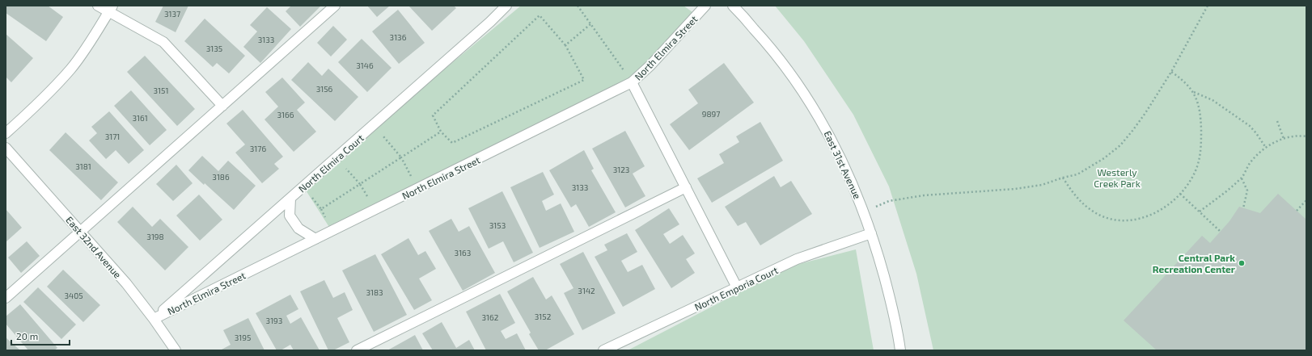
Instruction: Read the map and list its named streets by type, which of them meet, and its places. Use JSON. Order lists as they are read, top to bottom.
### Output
{
  "streets": {
    "street": [
      "North Elmira Street",
      "North Elmira Court",
      "East 31st Avenue",
      "East 32nd Avenue",
      "North Emporia Court"
    ]
  },
  "crossings": [
    ["North Elmira Street", "North Elmira Court"],
    ["North Elmira Street", "East 32nd Avenue"],
    ["North Elmira Court", "East 32nd Avenue"],
    ["East 31st Avenue", "North Emporia Court"]
  ],
  "parks": ["Westerly Creek Park"],
  "places": ["Central Park Recreation Center"],
  "house_numbers": [
    "3137",
    "3136",
    "3133",
    "3135",
    "3146",
    "3156",
    "3151",
    "9897",
    "3166",
    "3161",
    "3171",
    "3176",
    "3181",
    "3123",
    "3186",
    "3133",
    "3153",
    "3198",
    "3163",
    "3142",
    "3183",
    "3405",
    "3152",
    "3162",
    "3193",
    "3195"
  ],
  "scale_bar": "20 m"
}
